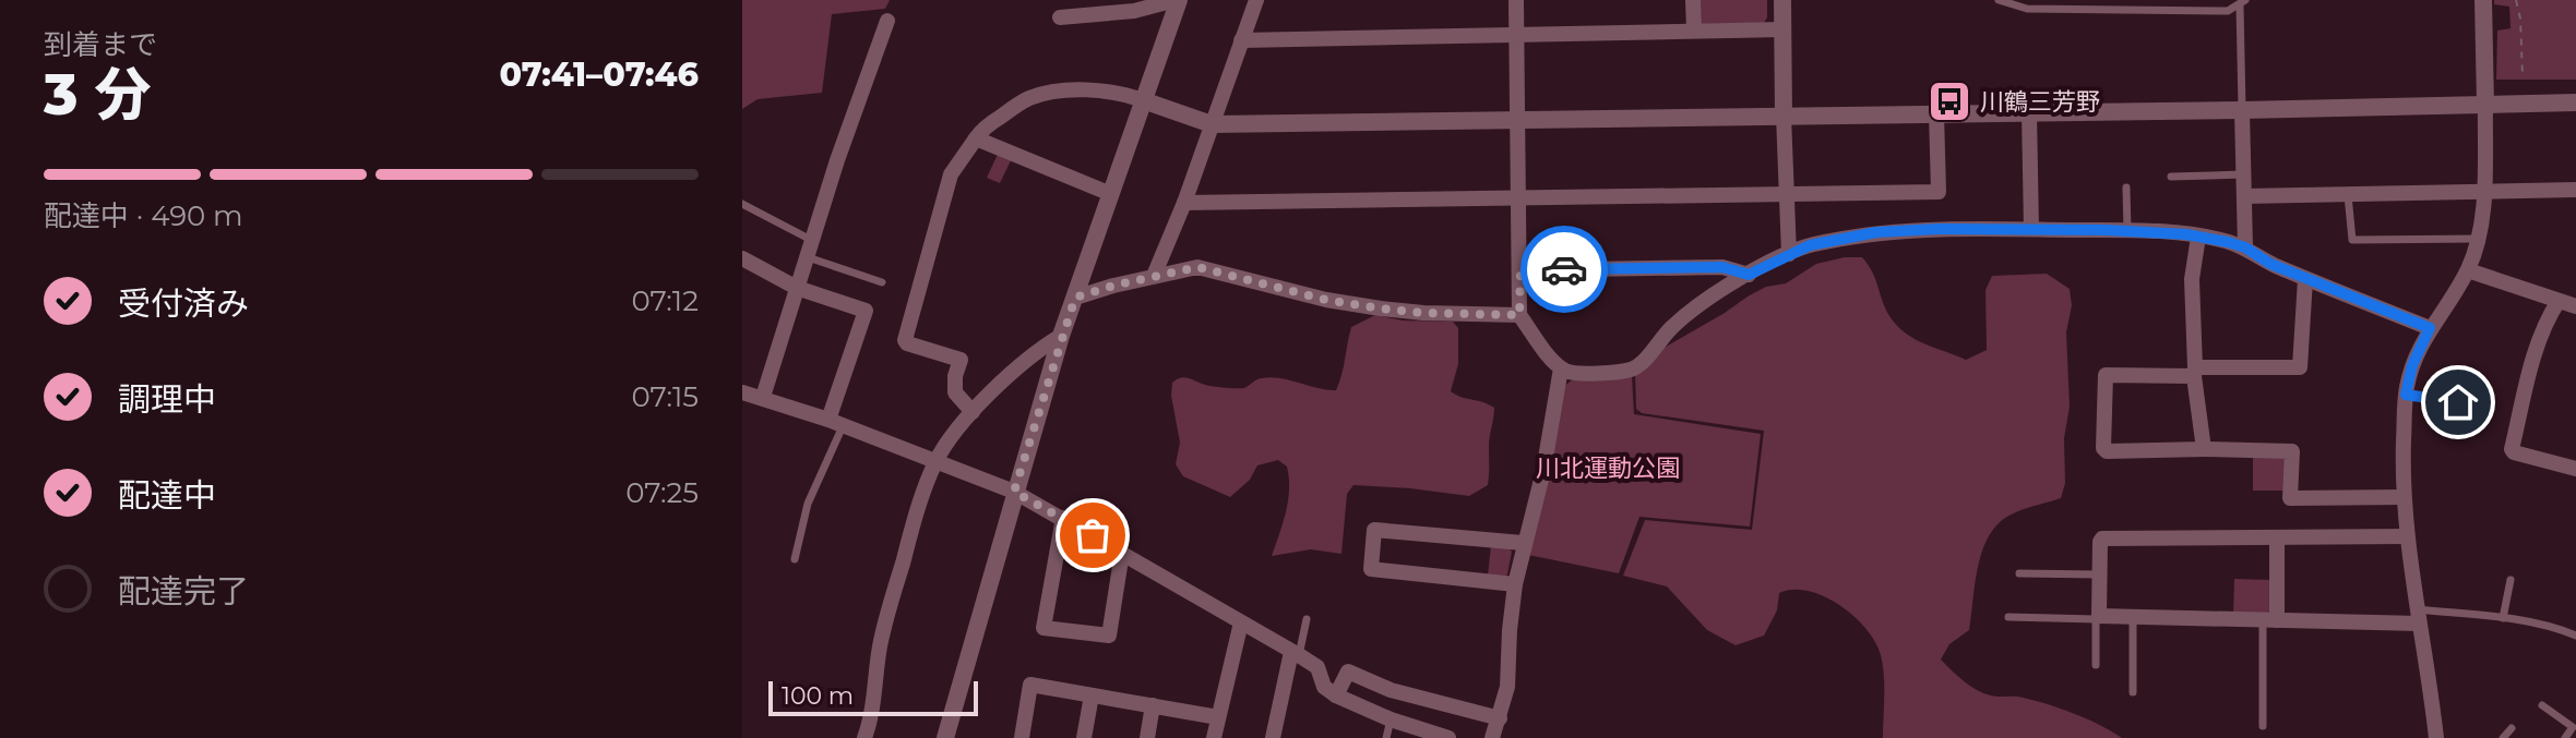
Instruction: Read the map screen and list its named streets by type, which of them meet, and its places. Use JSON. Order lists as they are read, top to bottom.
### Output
{
  "parks": ["川北運動公園"],
  "places": {
    "bus stop": ["川鶴三芳野"]
  },
  "scale_bar": "100 m",
  "page": {
    "heading": ["3 分", "到着まで", "07:41–07:46"],
    "bar": "配達中 · 490 m",
    "list": [
      ["受付済み", "07:12"],
      ["調理中", "07:15"],
      ["配達中", "07:25"],
      "配達完了"
    ],
    "scale": "100 m"
  }
}
